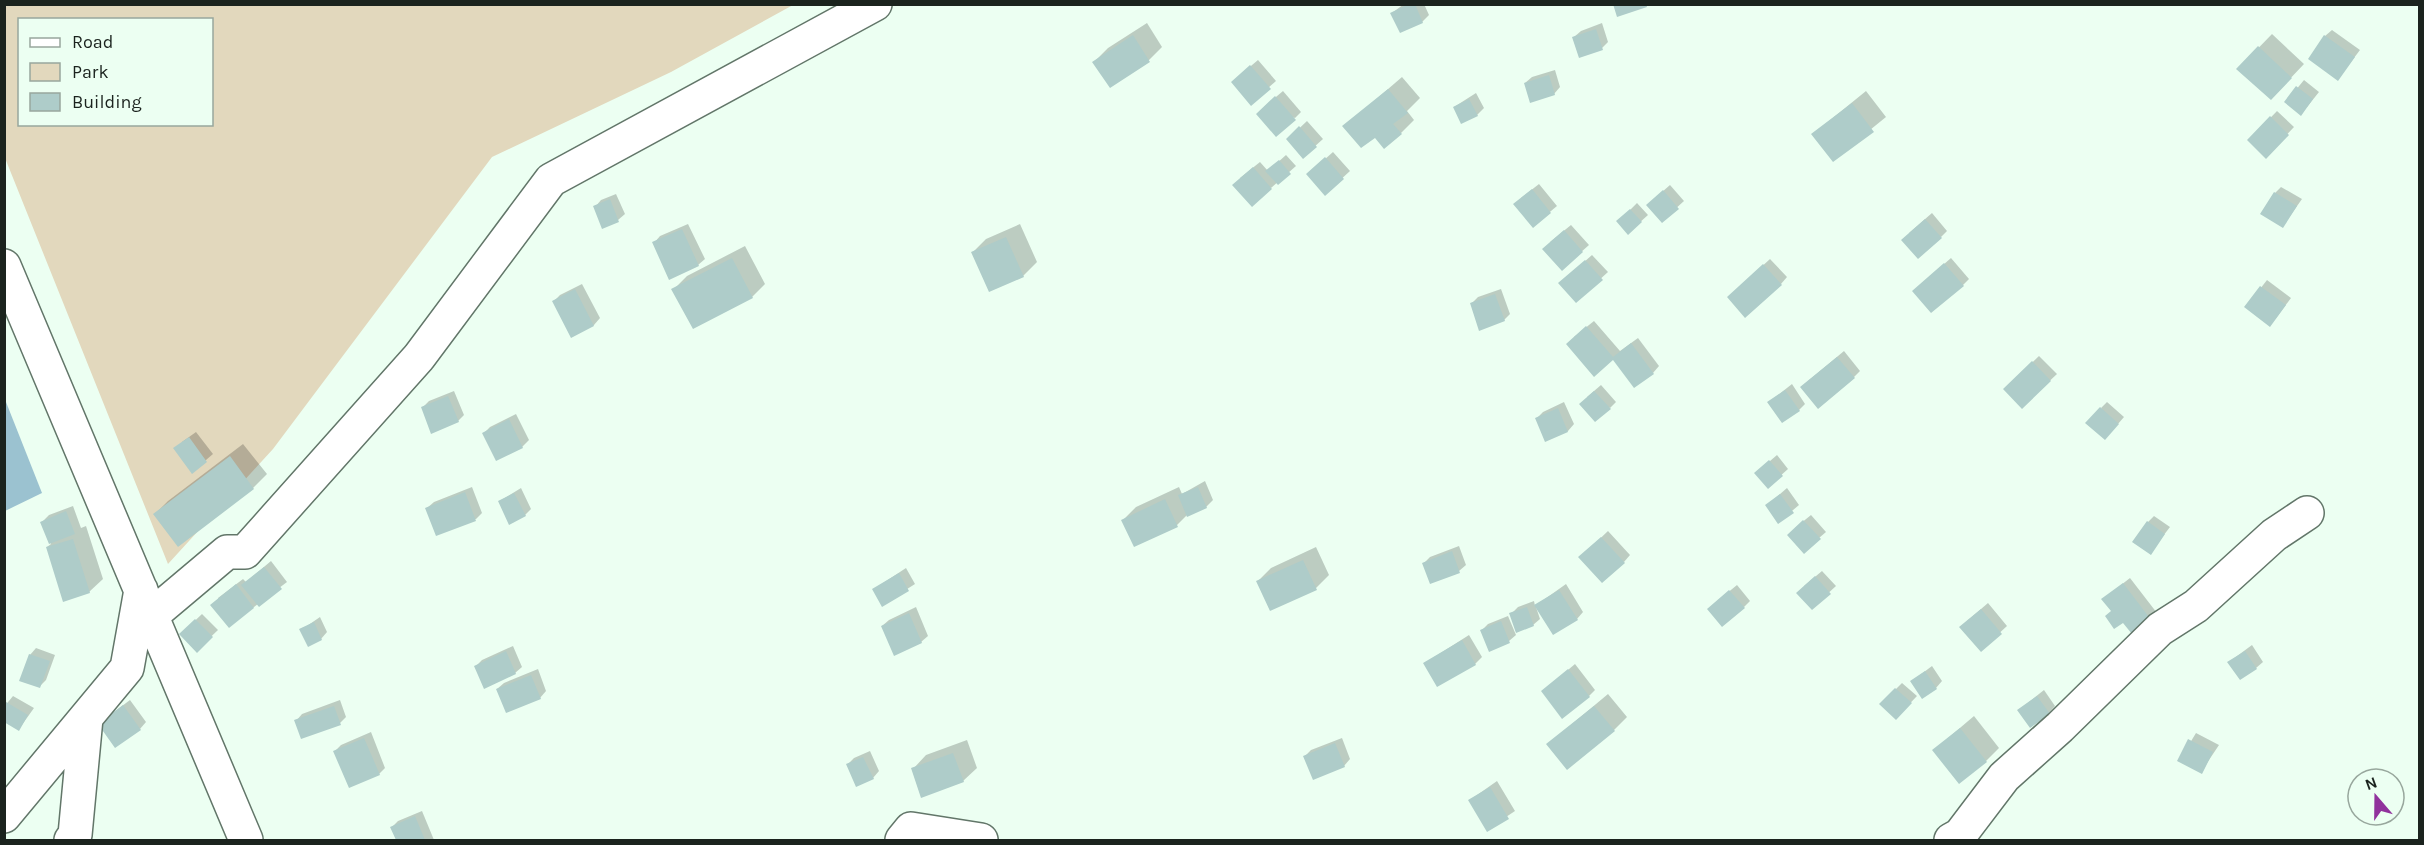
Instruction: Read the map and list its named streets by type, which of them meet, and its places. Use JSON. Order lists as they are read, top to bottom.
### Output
{
  "legend": ["Road", "Park", "Building"],
  "north": "top"
}
